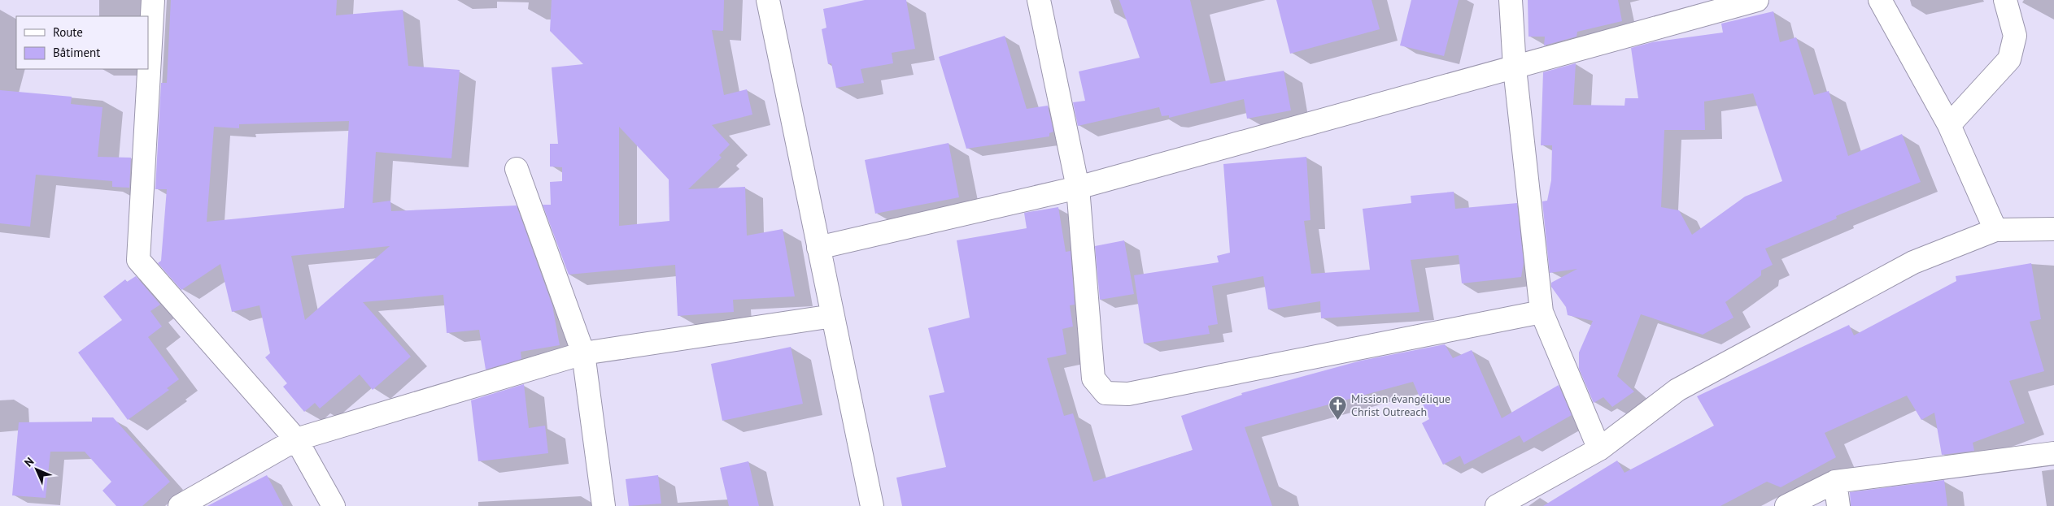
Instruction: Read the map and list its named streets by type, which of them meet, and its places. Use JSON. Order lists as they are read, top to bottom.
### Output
{
  "places": {
    "church": ["Mission évangélique Christ Outreach"]
  },
  "legend": ["Route", "Bâtiment"],
  "north": "top left"
}
